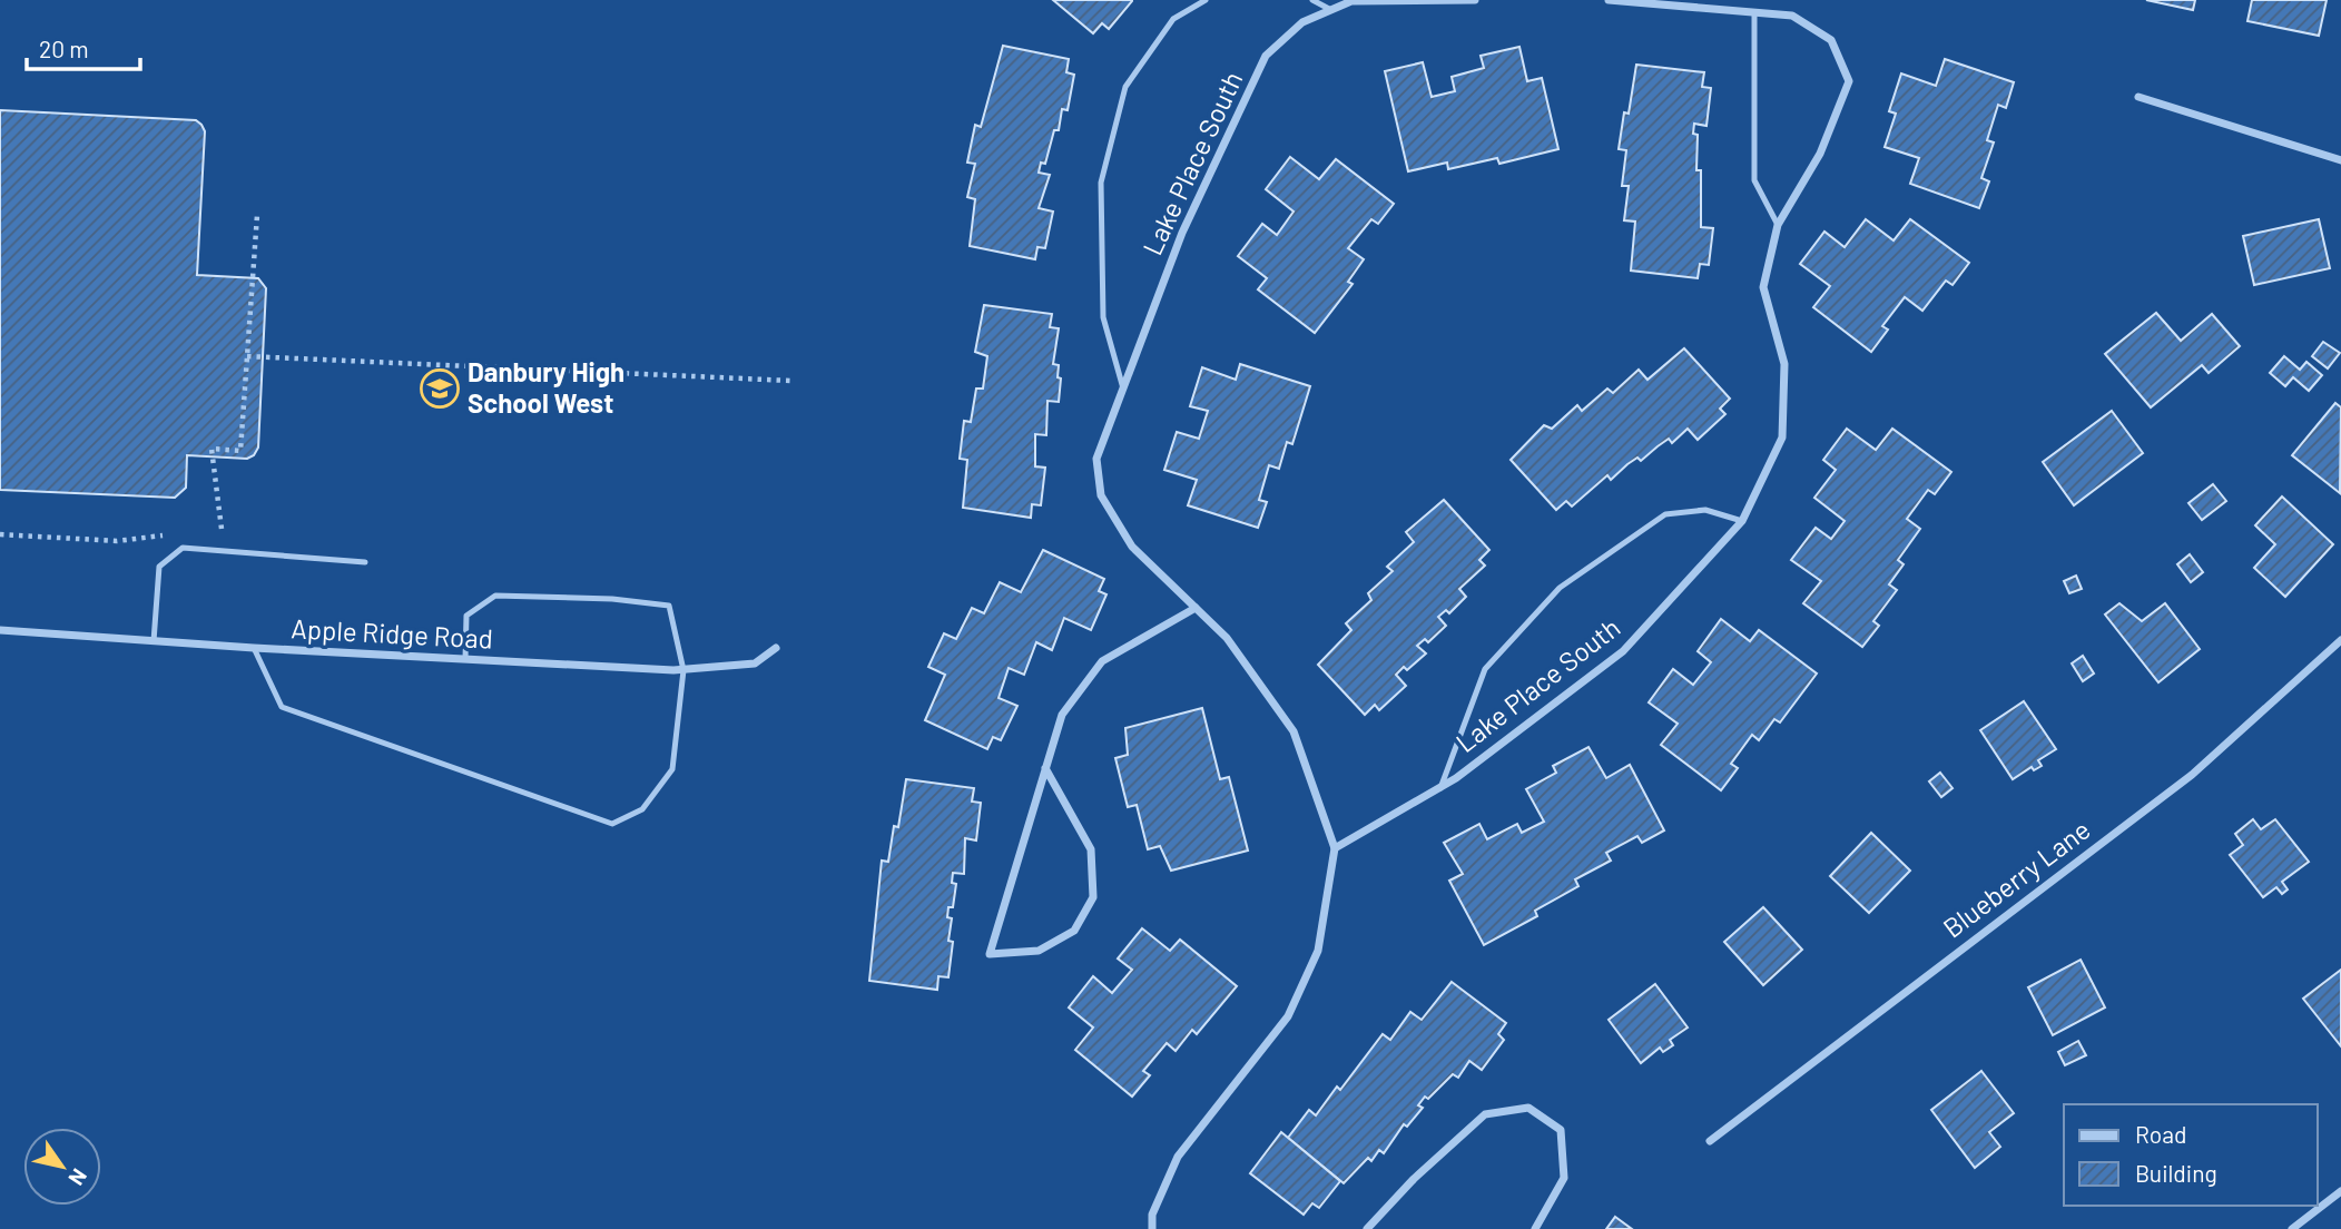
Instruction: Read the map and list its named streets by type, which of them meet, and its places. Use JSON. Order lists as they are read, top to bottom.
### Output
{
  "streets": {
    "street": ["Lake Place South", "Apple Ridge Road", "Blueberry Lane"]
  },
  "places": {
    "school or university": ["Danbury High School West"]
  },
  "legend": ["Road", "Building"],
  "scale_bar": "20 m",
  "north": "bottom right"
}
